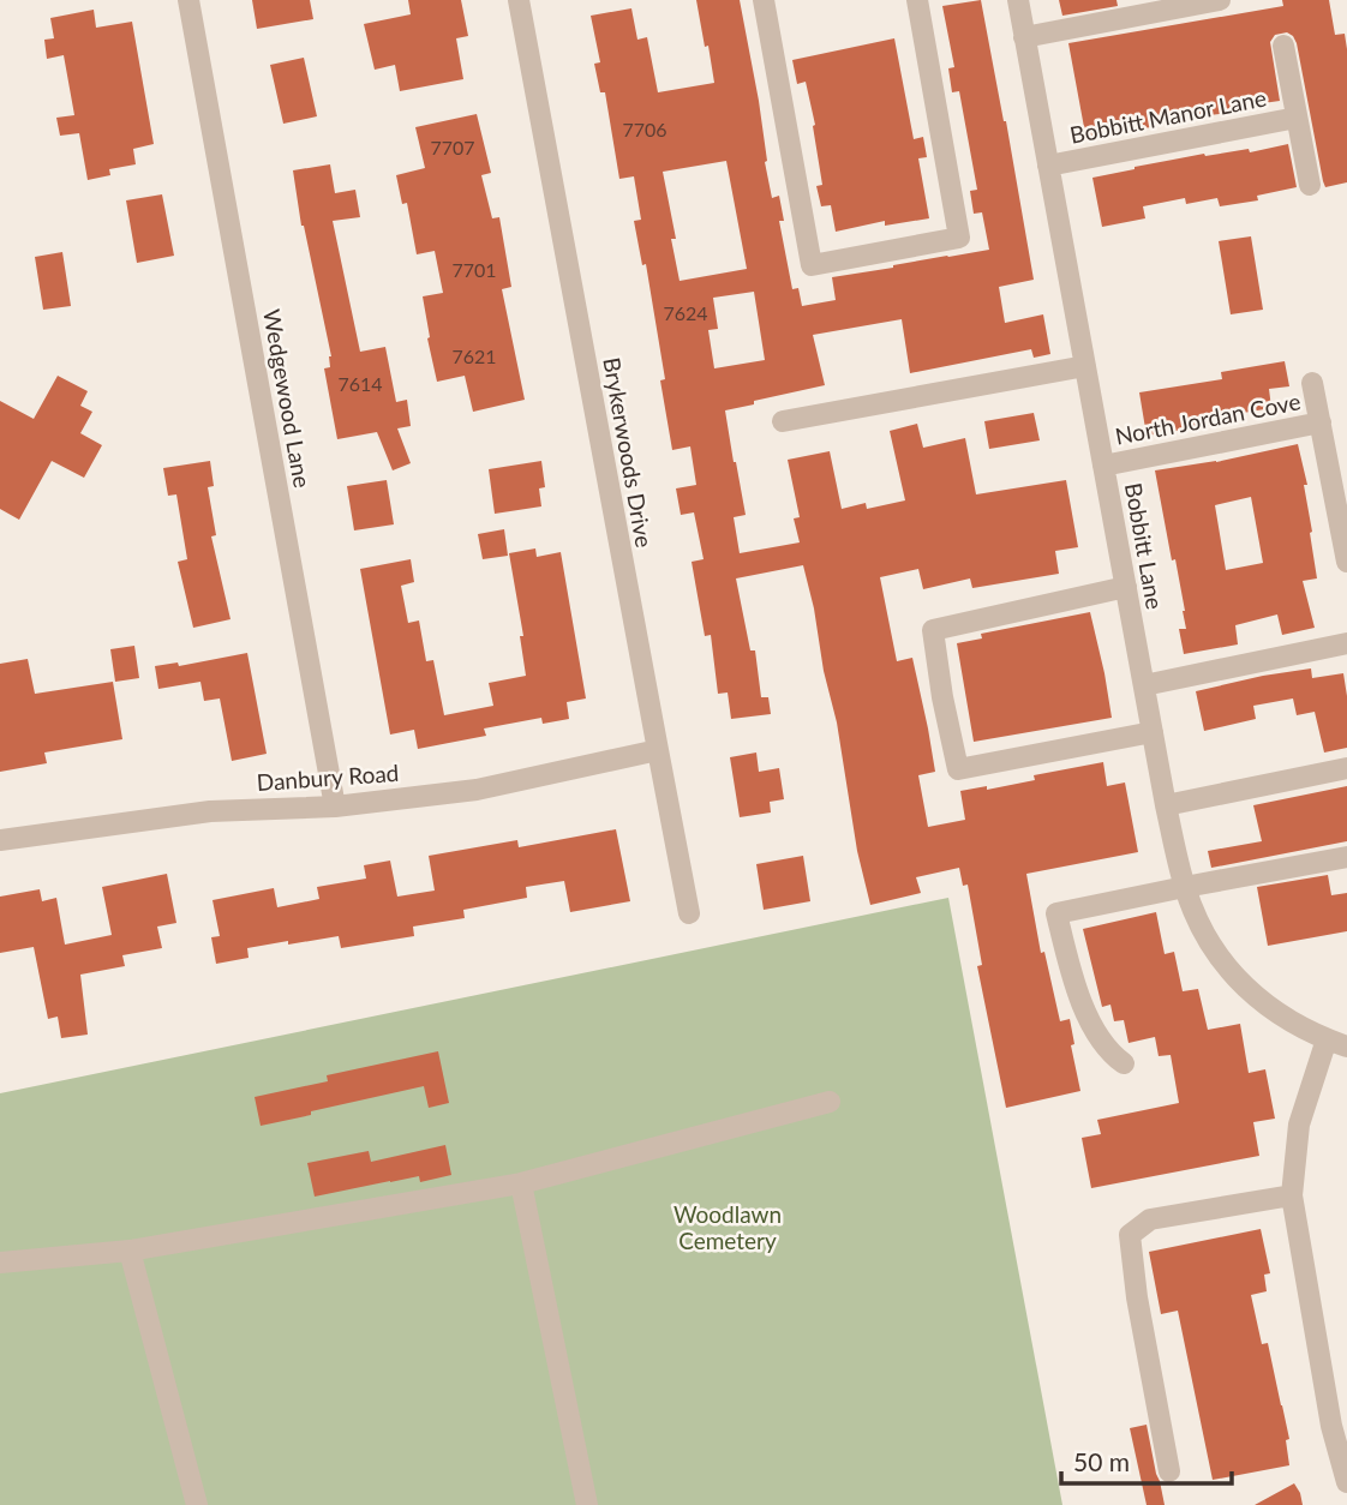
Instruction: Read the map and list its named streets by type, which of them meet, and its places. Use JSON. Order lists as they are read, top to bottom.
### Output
{
  "streets": {
    "street": [
      "Bobbitt Manor Lane",
      "Wedgewood Lane",
      "North Jordan Cove",
      "Brykerwoods Drive",
      "Bobbitt Lane",
      "Danbury Road"
    ]
  },
  "crossings": [
    ["Bobbitt Manor Lane", "Bobbitt Lane"],
    ["Wedgewood Lane", "Danbury Road"],
    ["North Jordan Cove", "Bobbitt Lane"],
    ["Brykerwoods Drive", "Danbury Road"]
  ],
  "parks": ["Woodlawn Cemetery"],
  "house_numbers": [
    "7706",
    "7707",
    "7701",
    "7624",
    "7621",
    "7614"
  ],
  "scale_bar": "50 m"
}
